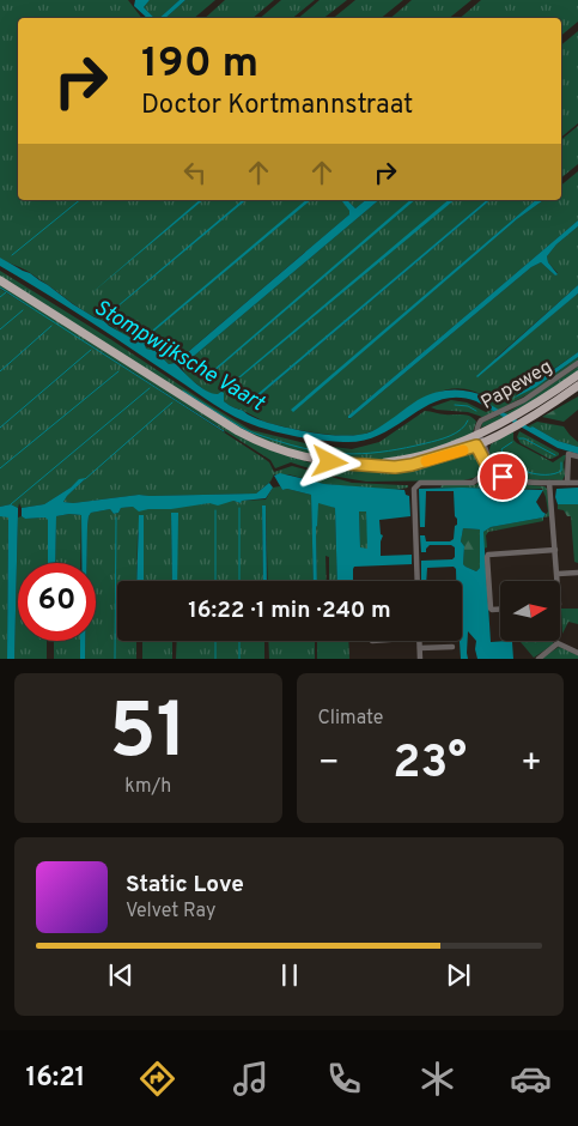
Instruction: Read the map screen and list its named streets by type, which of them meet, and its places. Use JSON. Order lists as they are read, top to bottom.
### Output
{
  "streets": {
    "street": ["Papeweg"]
  },
  "water": ["Stompwijksche Vaart"],
  "north": "right",
  "page": {
    "turn": ["190 m", "Doctor Kortmannstraat"],
    "limit": "60",
    "trip": "16:22 · 1 min · 240 m",
    "tile": [
      ["51", "km/h"],
      "Climate"
    ],
    "heat": ["−", "23°", "+"],
    "song": ["Static Love", "Velvet Ray"],
    "tabs": "16:21"
  }
}
